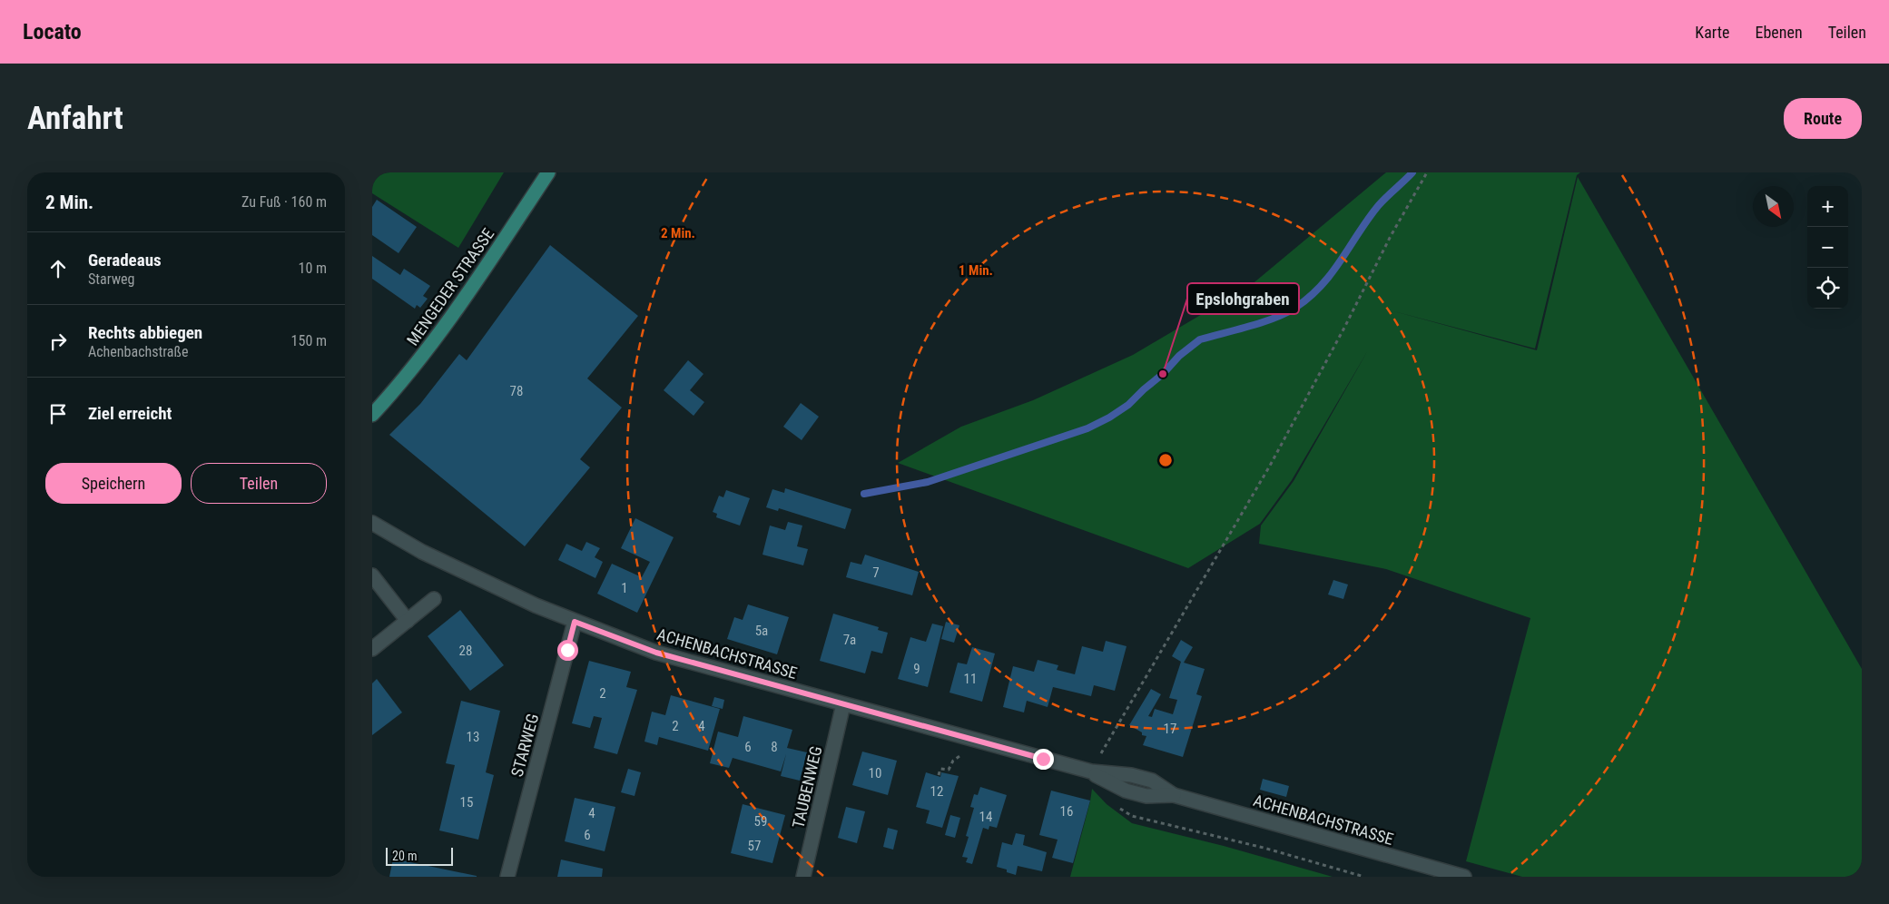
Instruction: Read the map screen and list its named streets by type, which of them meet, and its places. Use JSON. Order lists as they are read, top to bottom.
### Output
{
  "streets": {
    "main road": ["MENGEDER STRASSE"],
    "street": ["ACHENBACHSTRASSE", "STARWEG", "TAUBENWEG"]
  },
  "crossings": [
    ["ACHENBACHSTRASSE", "STARWEG"],
    ["ACHENBACHSTRASSE", "TAUBENWEG"]
  ],
  "places": ["Epslohgraben"],
  "house_numbers": [
    "78",
    "7",
    "1",
    "5a",
    "7a",
    "28",
    "9",
    "11",
    "2",
    "2",
    "4",
    "17",
    "13",
    "6",
    "8",
    "10",
    "12",
    "15",
    "16",
    "4",
    "14",
    "59",
    "6",
    "57"
  ],
  "scale_bar": "20 m",
  "north": "bottom right",
  "page": {
    "header": "Locato",
    "nav": ["Karte", "Ebenen", "Teilen"],
    "buttons": [
      "Route",
      ["Speichern", "Teilen"]
    ],
    "title": "Anfahrt",
    "heading": ["2 Min.", "Zu Fuß · 160 m"],
    "map_buttons": ["+", "−"],
    "list": [
      ["Geradeaus", "Starweg", "10 m"],
      ["Rechts abbiegen", "Achenbachstraße", "150 m"],
      "Ziel erreicht"
    ],
    "scale": "20 m"
  },
  "rings": ["2 Min.", "1 Min."]
}
